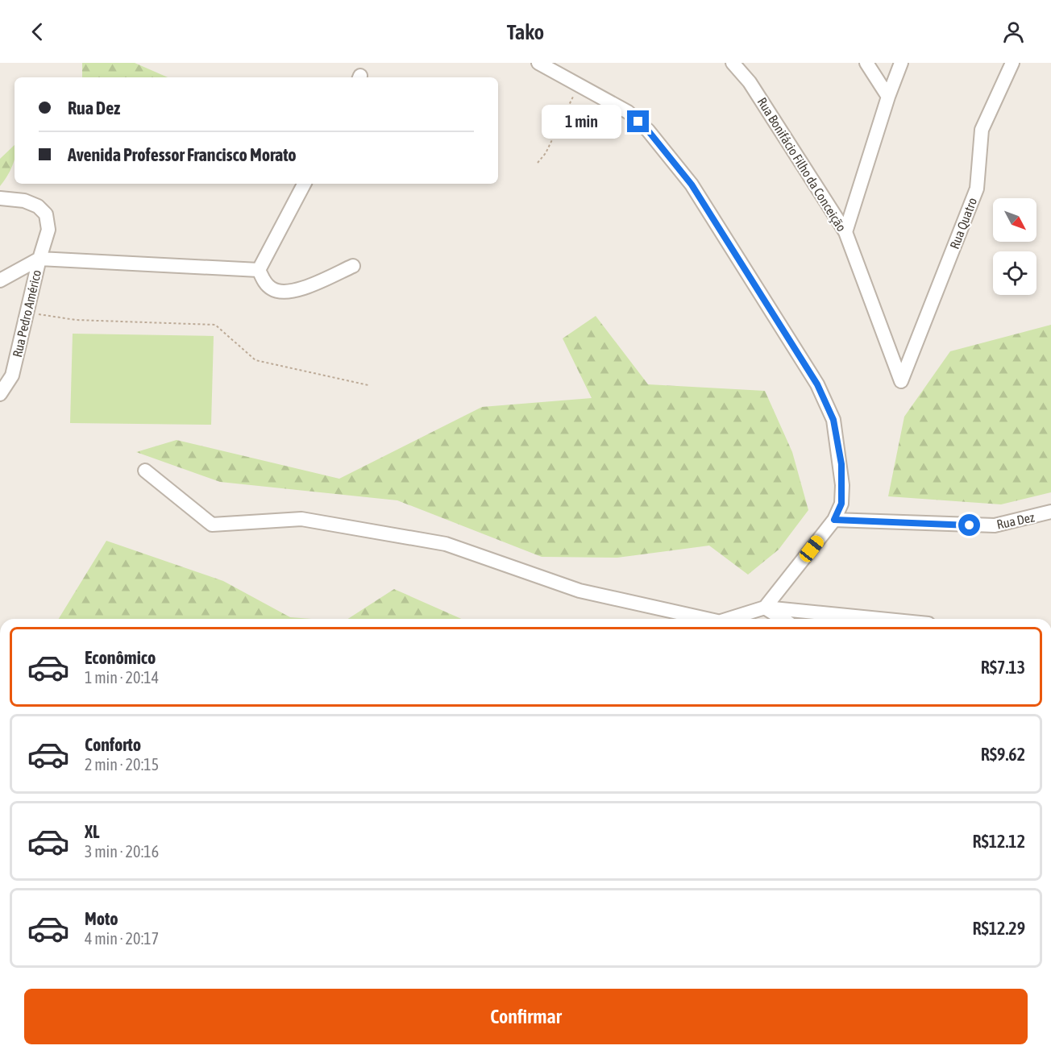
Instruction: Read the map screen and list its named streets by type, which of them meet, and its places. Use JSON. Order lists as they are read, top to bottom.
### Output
{
  "streets": {
    "street": [
      "Rua Bonifácio Filho da Conceição",
      "Rua Quatro",
      "Rua Pedro Américo",
      "Rua Dez"
    ]
  },
  "crossings": [
    ["Rua Bonifácio Filho da Conceição", "Rua Quatro"]
  ],
  "north": "bottom right",
  "page": {
    "header": "Tako",
    "banner": ["Rua Dez", "Avenida Professor Francisco Morato"],
    "bubble": "1 min",
    "list": [
      {
        "name": "Econômico",
        "note": "1 min · 20:14",
        "value": "R$7.13"
      },
      {
        "name": "Conforto",
        "note": "2 min · 20:15",
        "value": "R$9.62"
      },
      {
        "name": "XL",
        "note": "3 min · 20:16",
        "value": "R$12.12"
      },
      {
        "name": "Moto",
        "note": "4 min · 20:17",
        "value": "R$12.29"
      }
    ],
    "buttons": "Confirmar"
  }
}
